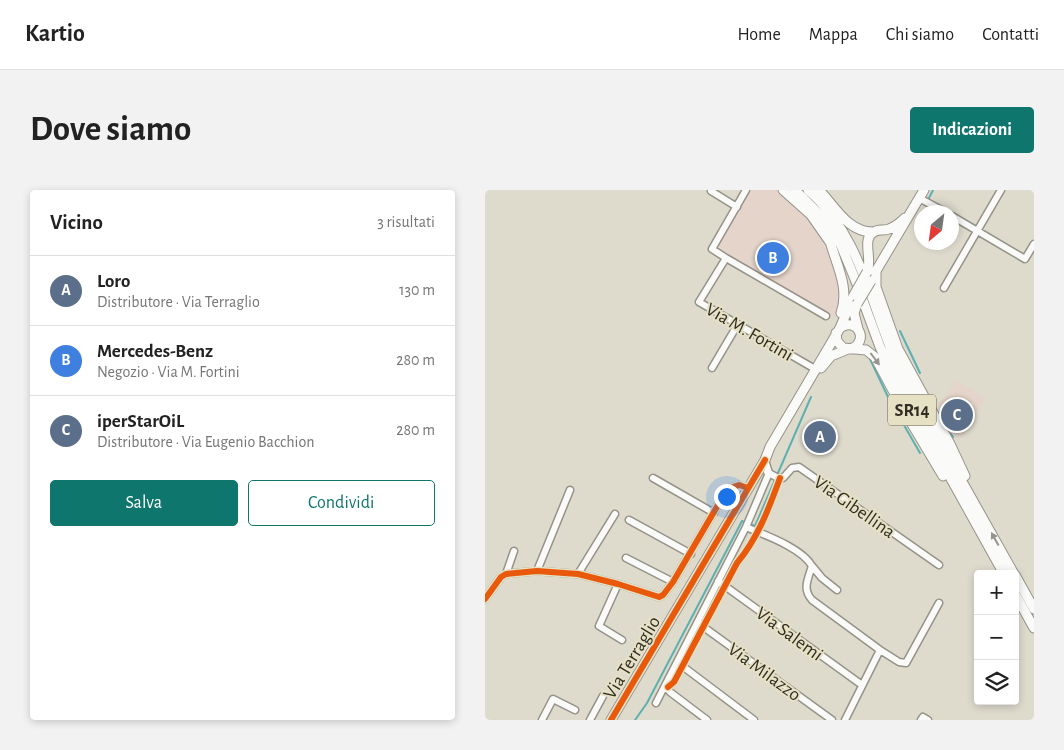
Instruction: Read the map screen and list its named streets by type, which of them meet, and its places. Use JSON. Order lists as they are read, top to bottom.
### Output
{
  "streets": {
    "main road": ["SR14", "Via Terraglio"],
    "street": [
      "Via M. Fortini",
      "Via Gibellina",
      "Via Salemi",
      "Via Milazzo"
    ]
  },
  "crossings": [
    ["Via M. Fortini", "Via Terraglio"],
    ["SR14", "Via Terraglio"]
  ],
  "north": "bottom left",
  "page": {
    "header": "Kartio",
    "nav": [
      "Home",
      "Mappa",
      "Chi siamo",
      "Contatti"
    ],
    "buttons": [
      "Indicazioni",
      ["Salva", "Condividi"]
    ],
    "title": "Dove siamo",
    "heading": ["Vicino", "3 risultati"],
    "pins": ["B", "C", "A"],
    "list": [
      {
        "mark": "A",
        "name": "Loro",
        "note": "Distributore · Via Terraglio",
        "value": "130 m"
      },
      {
        "mark": "B",
        "name": "Mercedes-Benz",
        "note": "Negozio · Via M. Fortini",
        "value": "280 m"
      },
      {
        "mark": "C",
        "name": "iperStarOiL",
        "note": "Distributore · Via Eugenio Bacchion",
        "value": "280 m"
      }
    ],
    "map_buttons": ["+", "−"]
  }
}
